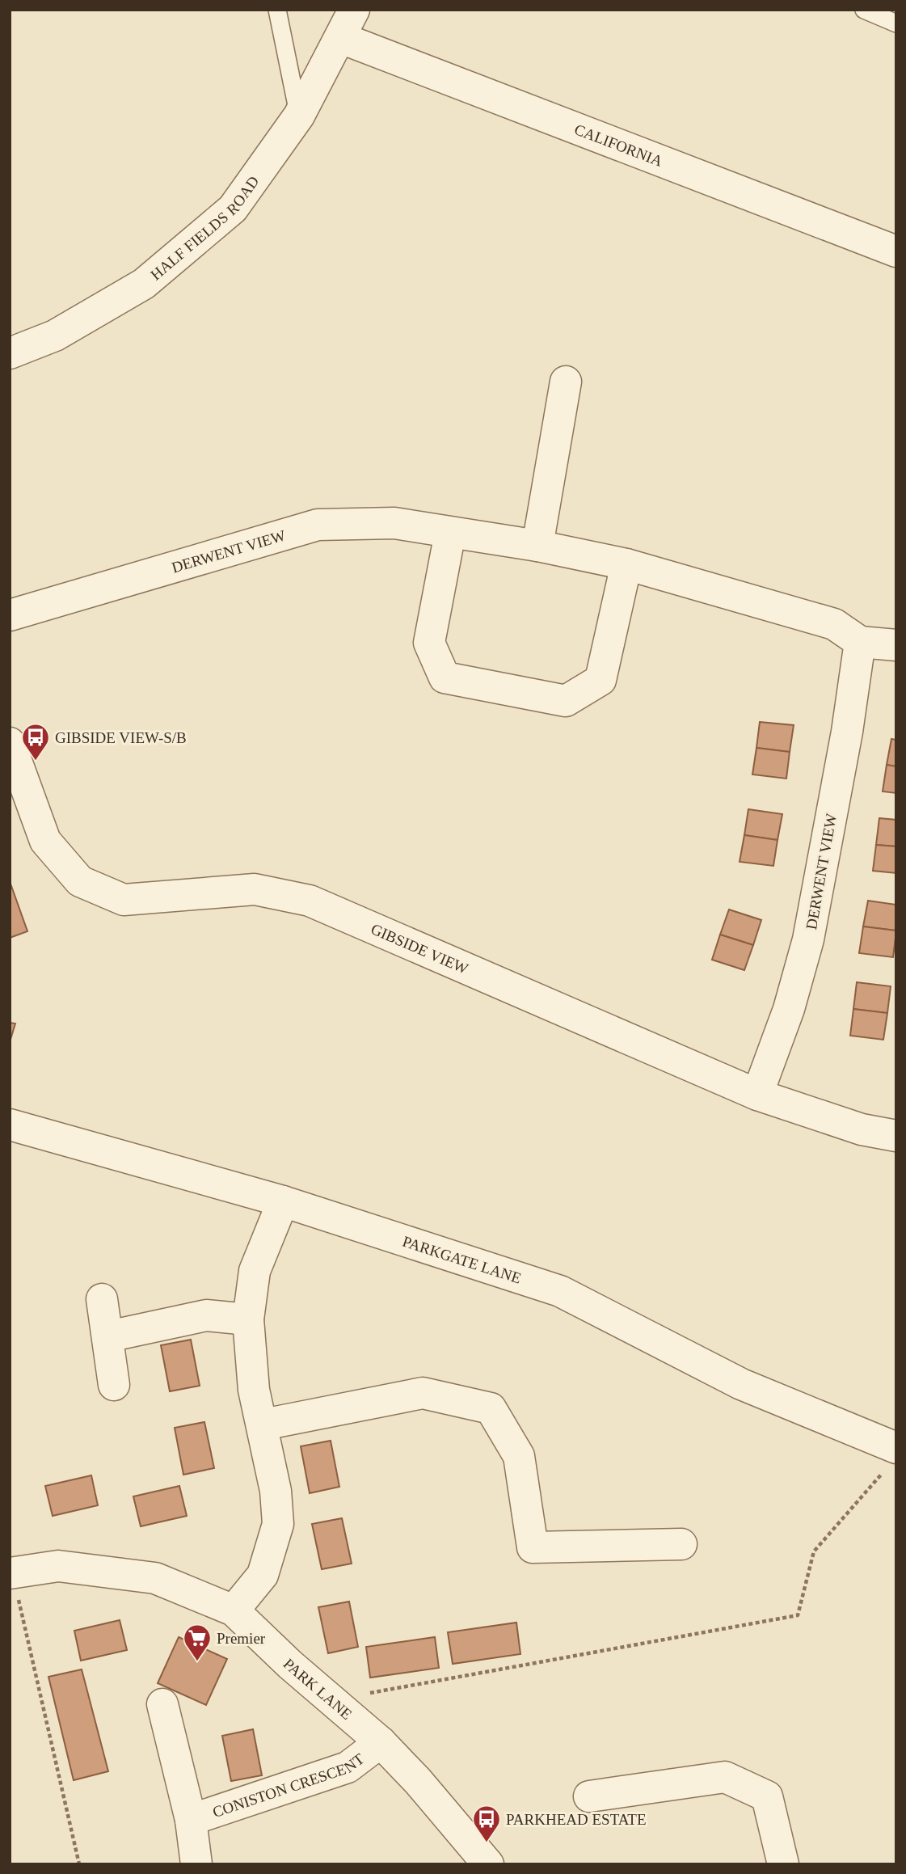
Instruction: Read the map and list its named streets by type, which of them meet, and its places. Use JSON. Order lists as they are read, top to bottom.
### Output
{
  "streets": {
    "street": [
      "CALIFORNIA",
      "HALF FIELDS ROAD",
      "DERWENT VIEW",
      "GIBSIDE VIEW",
      "PARKGATE LANE",
      "PARK LANE",
      "CONISTON CRESCENT"
    ]
  },
  "crossings": [
    ["CALIFORNIA", "HALF FIELDS ROAD"],
    ["DERWENT VIEW", "GIBSIDE VIEW"],
    ["PARK LANE", "CONISTON CRESCENT"]
  ],
  "places": {
    "bus stop": ["GIBSIDE VIEW-S/B", "PARKHEAD ESTATE"],
    "supermarket": ["Premier"]
  }
}
